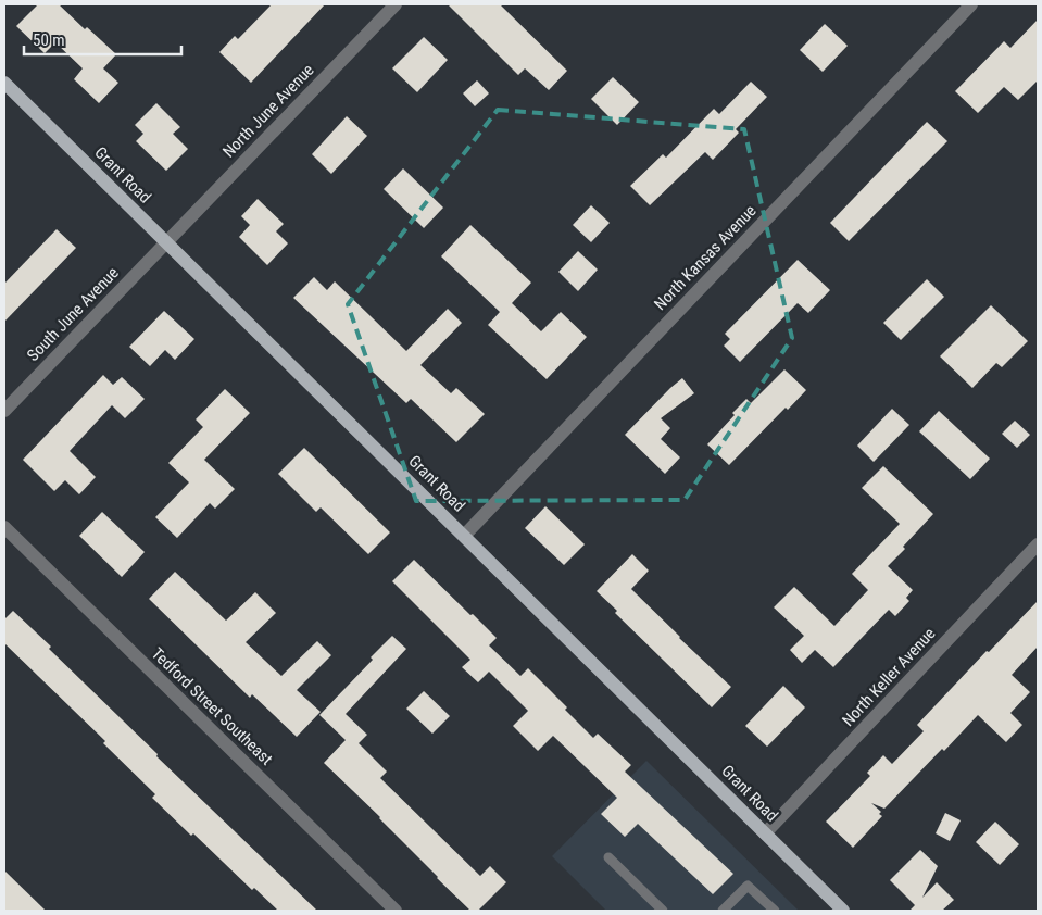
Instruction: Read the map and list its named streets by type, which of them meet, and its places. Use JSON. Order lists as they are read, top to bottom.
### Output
{
  "streets": {
    "main road": ["Grant Road"],
    "street": [
      "North June Avenue",
      "North Kansas Avenue",
      "South June Avenue",
      "North Keller Avenue",
      "Tedford Street Southeast"
    ]
  },
  "crossings": [
    ["North June Avenue", "Grant Road"],
    ["North June Avenue", "South June Avenue"],
    ["Grant Road", "North Kansas Avenue"],
    ["Grant Road", "South June Avenue"],
    ["Grant Road", "North Keller Avenue"]
  ],
  "scale_bar": "50 m"
}
